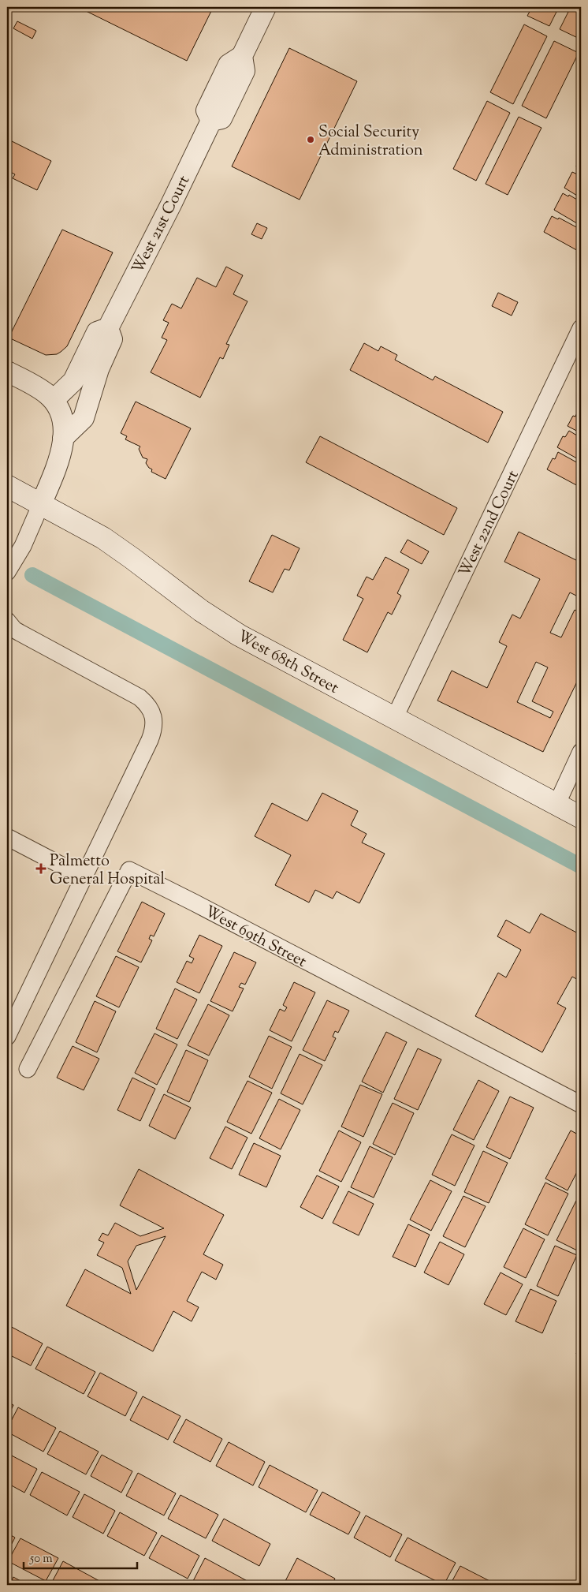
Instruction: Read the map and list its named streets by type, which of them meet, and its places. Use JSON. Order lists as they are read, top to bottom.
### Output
{
  "streets": {
    "main road": ["West 68th Street"],
    "street": ["West 21st Court", "West 22nd Court", "West 69th Street"]
  },
  "crossings": [
    ["West 22nd Court", "West 68th Street"]
  ],
  "places": {
    "other": ["Social Security Administration"],
    "health": ["Palmetto General Hospital"]
  },
  "scale_bar": "50 m"
}
